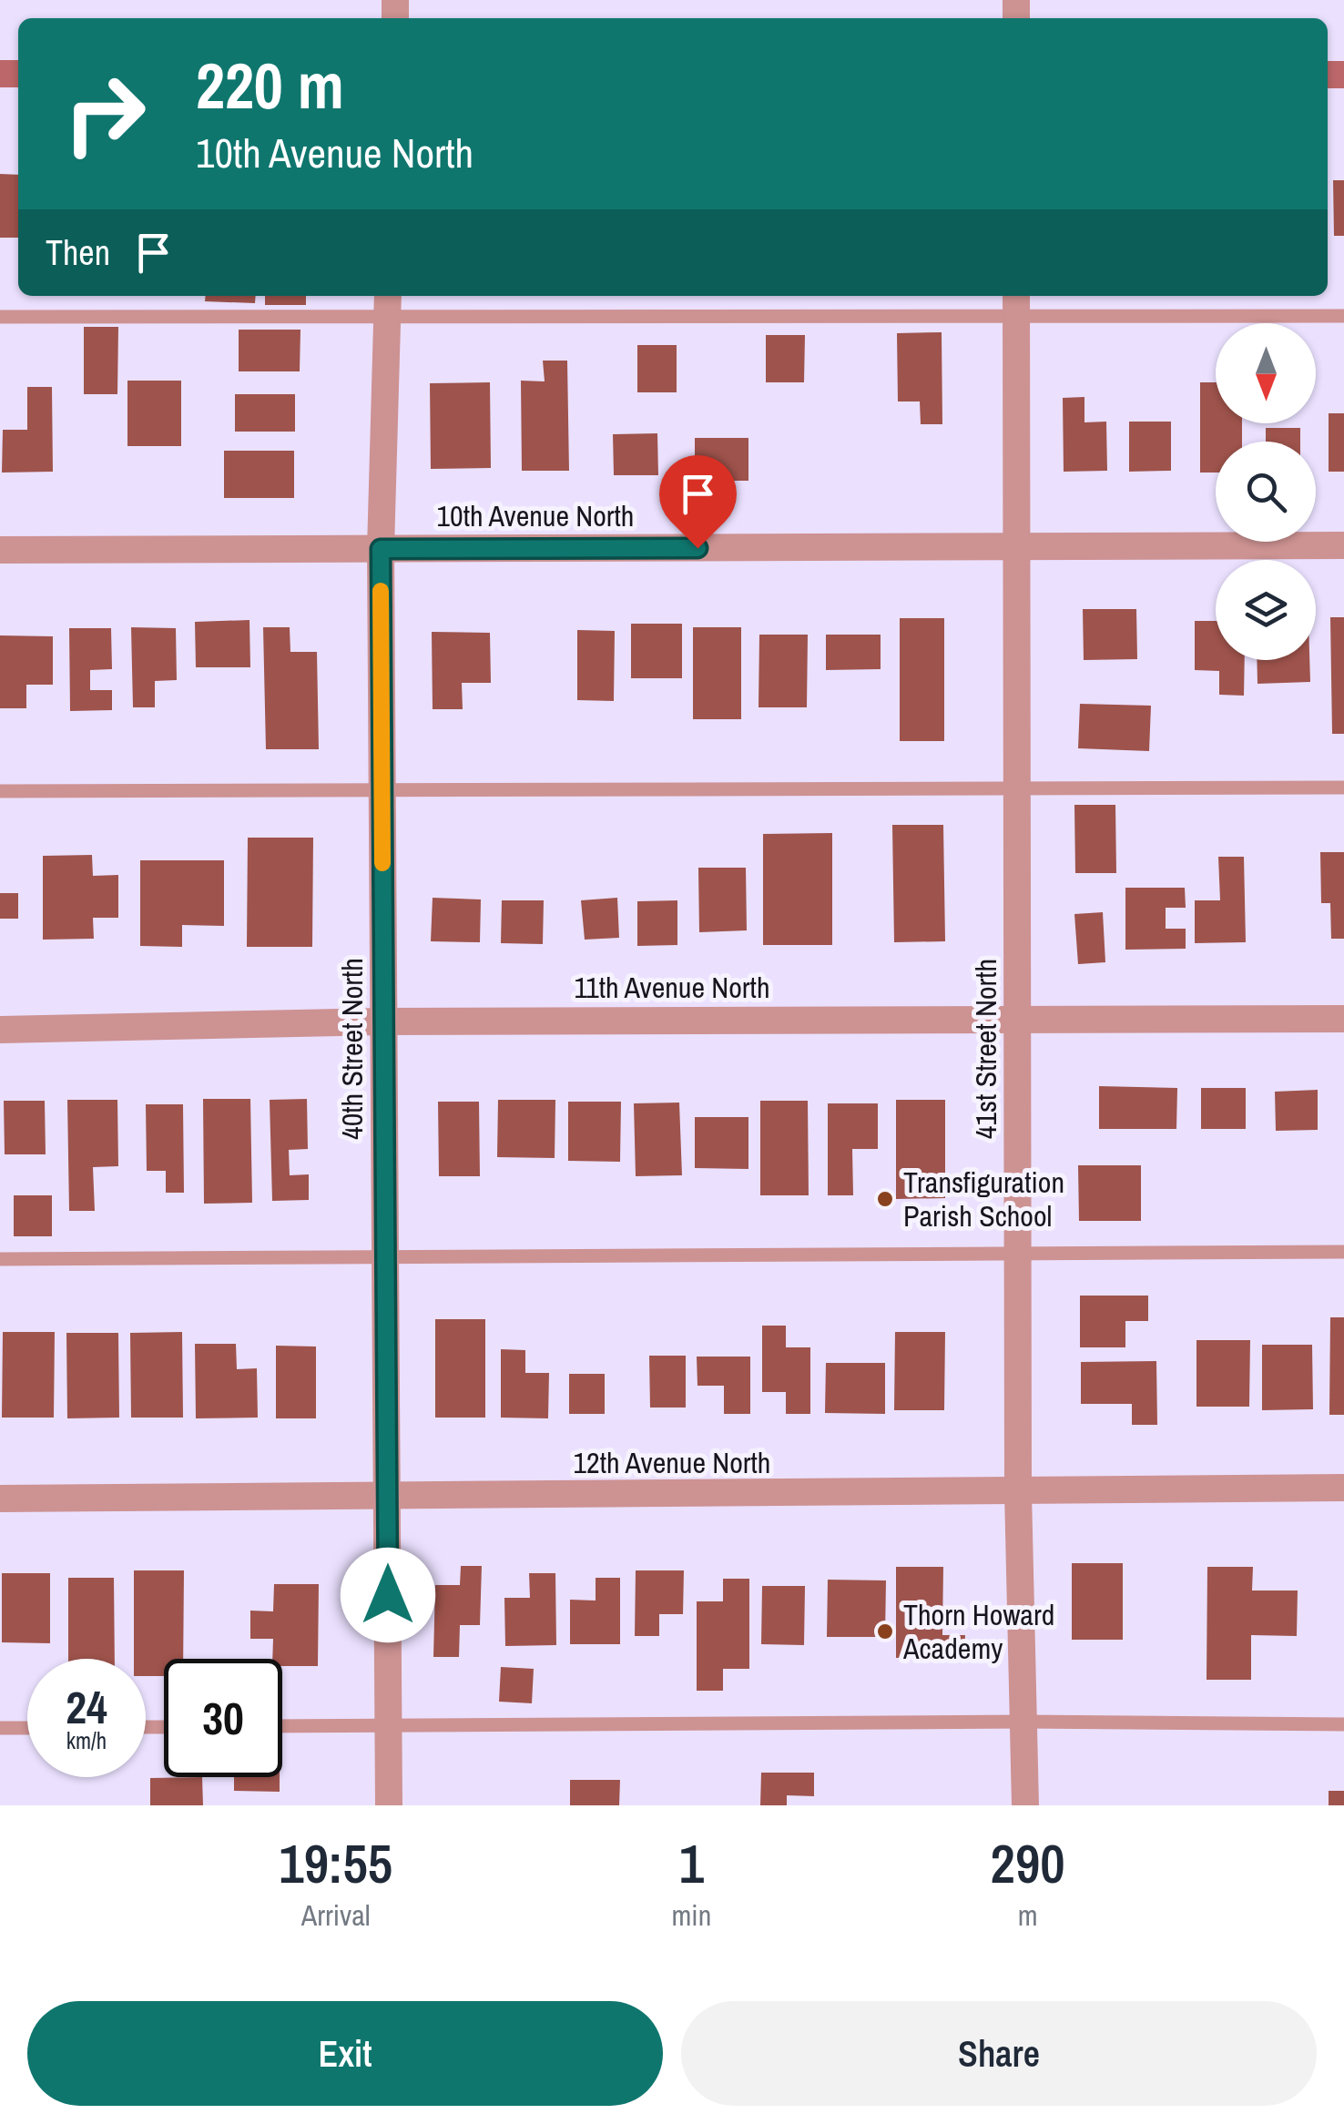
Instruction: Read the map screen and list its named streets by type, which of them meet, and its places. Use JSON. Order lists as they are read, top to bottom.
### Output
{
  "streets": {
    "street": [
      "10th Avenue North",
      "11th Avenue North",
      "40th Street North",
      "41st Street North",
      "12th Avenue North"
    ]
  },
  "crossings": [
    ["10th Avenue North", "40th Street North"],
    ["10th Avenue North", "41st Street North"],
    ["11th Avenue North", "40th Street North"],
    ["11th Avenue North", "41st Street North"],
    ["40th Street North", "12th Avenue North"],
    ["41st Street North", "12th Avenue North"]
  ],
  "places": ["Transfiguration Parish School", "Thorn Howard Academy"],
  "north": "bottom",
  "page": {
    "turn": ["220 m", "10th Avenue North"],
    "then": "Then",
    "speed": "24 km/h",
    "limit": "30",
    "eta": [
      "19:55",
      "Arrival",
      "1",
      "min",
      "290",
      "m"
    ],
    "buttons": ["Exit", "Share"]
  }
}
